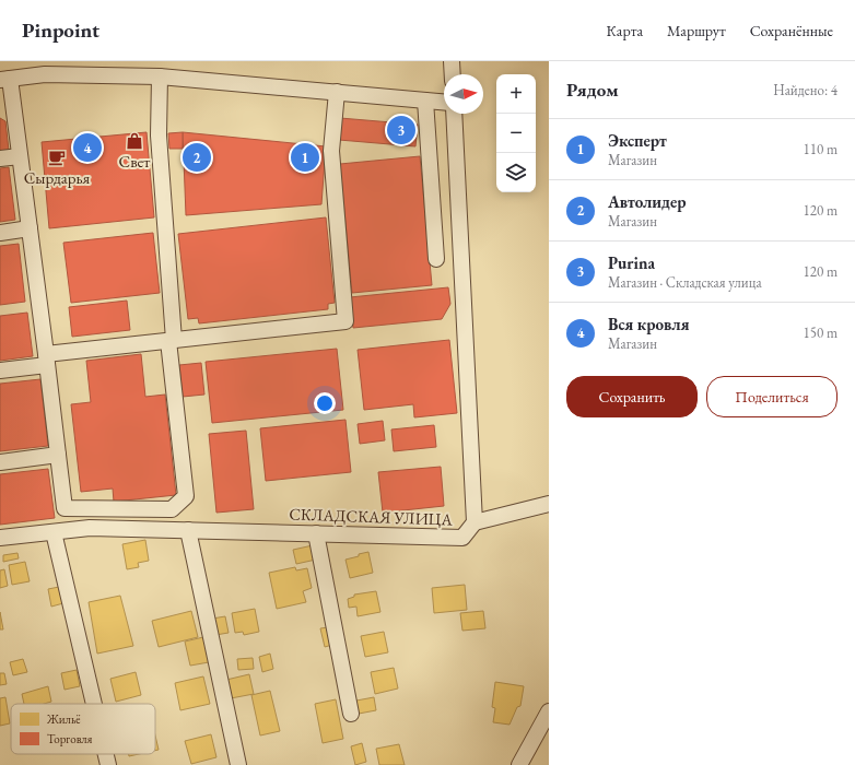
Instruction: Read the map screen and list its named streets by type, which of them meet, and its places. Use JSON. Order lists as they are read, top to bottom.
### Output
{
  "streets": {
    "street": ["СКЛАДСКАЯ УЛИЦА"]
  },
  "places": {
    "shop": ["Свет"],
    "cafe": ["Сырдарья"]
  },
  "legend": ["Жильё", "Торговля"],
  "north": "right",
  "page": {
    "header": "Pinpoint",
    "nav": ["Карта", "Маршрут", "Сохранённые"],
    "heading": ["Рядом", "Найдено: 4"],
    "map_buttons": ["+", "−"],
    "pins": [
      "3",
      "4",
      "1",
      "2"
    ],
    "list": [
      {
        "mark": "1",
        "name": "Эксперт",
        "note": "Магазин",
        "value": "110 m"
      },
      {
        "mark": "2",
        "name": "Автолидер",
        "note": "Магазин",
        "value": "120 m"
      },
      {
        "mark": "3",
        "name": "Purina",
        "note": "Магазин · Складская улица",
        "value": "120 m"
      },
      {
        "mark": "4",
        "name": "Вся кровля",
        "note": "Магазин",
        "value": "150 m"
      }
    ],
    "buttons": ["Сохранить", "Поделиться"]
  }
}
